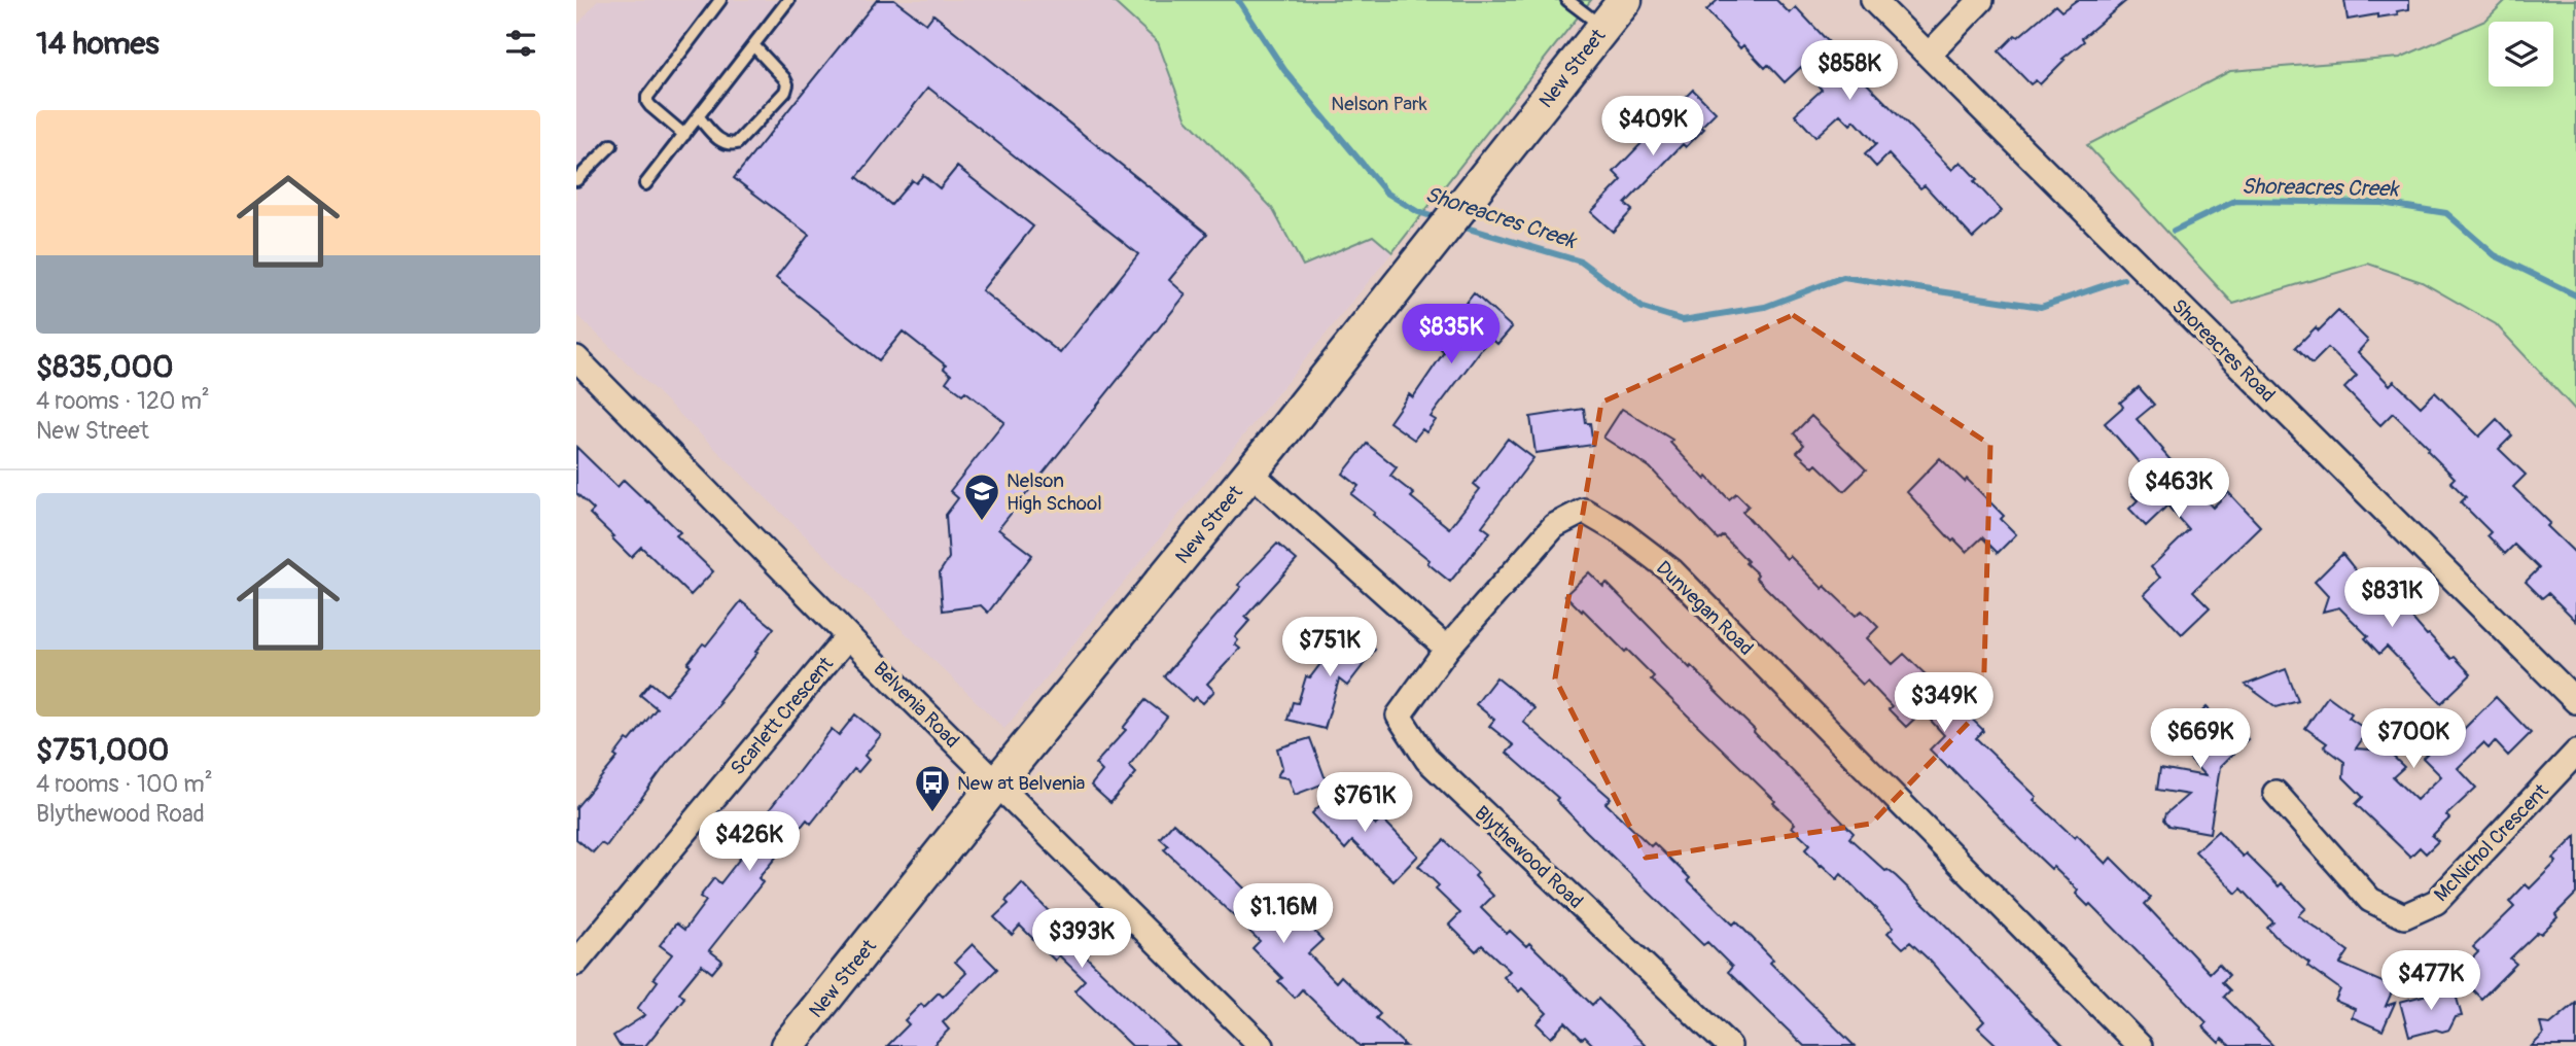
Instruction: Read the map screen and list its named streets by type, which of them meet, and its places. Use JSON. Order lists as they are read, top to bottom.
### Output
{
  "streets": {
    "main road": ["New Street"],
    "street": [
      "Shoreacres Road",
      "Dunvegan Road",
      "Belvenia Road",
      "Scarlett Crescent",
      "McNichol Crescent",
      "Blythewood Road"
    ]
  },
  "crossings": [
    ["New Street", "Belvenia Road"],
    ["Dunvegan Road", "Blythewood Road"],
    ["Belvenia Road", "Scarlett Crescent"]
  ],
  "water": ["Shoreacres Creek"],
  "parks": ["Nelson Park"],
  "places": {
    "school or university": ["Nelson High School"],
    "bus stop": ["New at Belvenia"]
  },
  "page": {
    "heading": "14 homes",
    "price": [
      "$858K",
      "$409K",
      "$835K",
      "$463K",
      "$831K",
      "$751K",
      "$349K",
      "$669K",
      "$700K",
      "$761K",
      "$426K",
      "$1.16M",
      "$393K",
      "$477K"
    ],
    "list": [
      {
        "name": "$835,000",
        "note": "4 rooms · 120 m² · New Street"
      },
      {
        "name": "$751,000",
        "note": "4 rooms · 100 m² · Blythewood Road"
      }
    ]
  }
}
